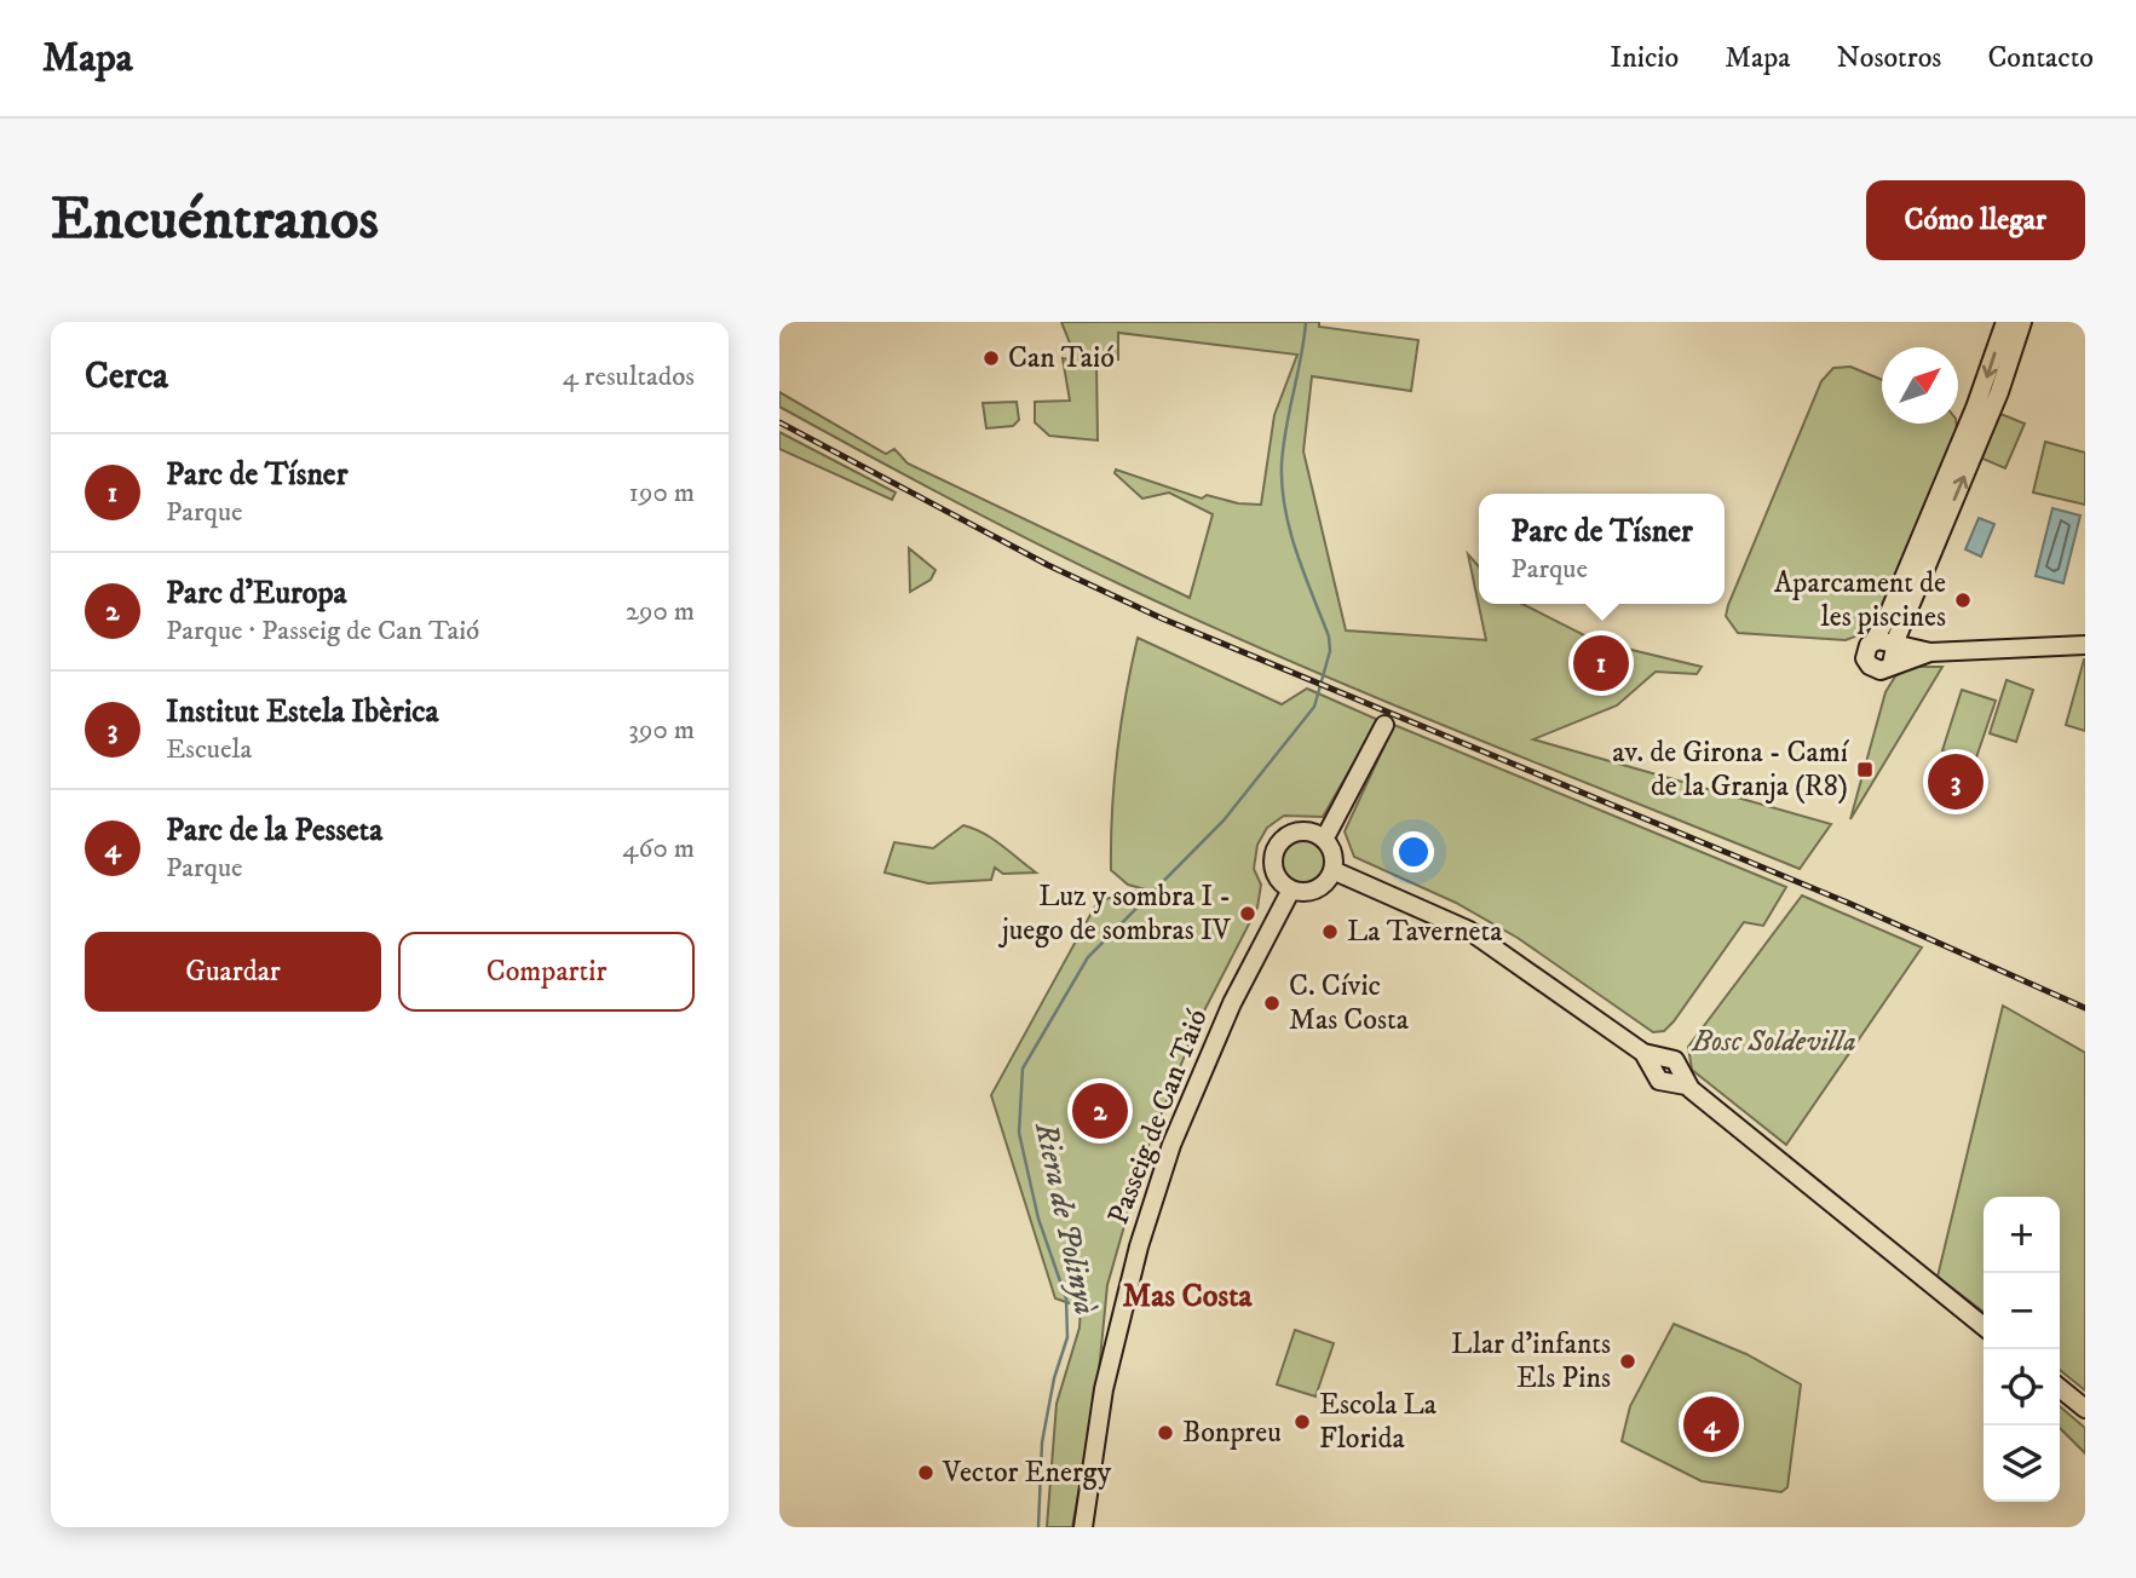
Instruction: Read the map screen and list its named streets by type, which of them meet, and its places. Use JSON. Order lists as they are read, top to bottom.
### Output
{
  "streets": {
    "main road": ["Passeig de Can Taió"]
  },
  "districts": ["Mas Costa"],
  "water": ["Riera de Polinyà"],
  "parks": ["Bosc Soldevilla"],
  "places": {
    "other": [
      "Can Taió",
      "Aparcament de les piscines",
      "Luz y sombra I - juego de sombras IV",
      "La Taverneta",
      "C. Cívic Mas Costa",
      "Llar d'infants Els Pins",
      "Escola La Florida",
      "Bonpreu",
      "Vector Energy"
    ],
    "transit": ["av. de Girona - Camí de la Granja (R8)"]
  },
  "north": "top right",
  "page": {
    "header": "Mapa",
    "nav": [
      "Inicio",
      "Mapa",
      "Nosotros",
      "Contacto"
    ],
    "buttons": [
      "Cómo llegar",
      ["Guardar", "Compartir"]
    ],
    "title": "Encuéntranos",
    "heading": ["Cerca", "4 resultados"],
    "list": [
      {
        "mark": "1",
        "name": "Parc de Tísner",
        "note": "Parque",
        "value": "190 m"
      },
      {
        "mark": "2",
        "name": "Parc d'Europa",
        "note": "Parque · Passeig de Can Taió",
        "value": "290 m"
      },
      {
        "mark": "3",
        "name": "Institut Estela Ibèrica",
        "note": "Escuela",
        "value": "390 m"
      },
      {
        "mark": "4",
        "name": "Parc de la Pesseta",
        "note": "Parque",
        "value": "460 m"
      }
    ],
    "popup": ["Parc de Tísner", "Parque"],
    "pins": [
      "1",
      "3",
      "2",
      "4"
    ],
    "map_buttons": ["+", "−"]
  }
}
